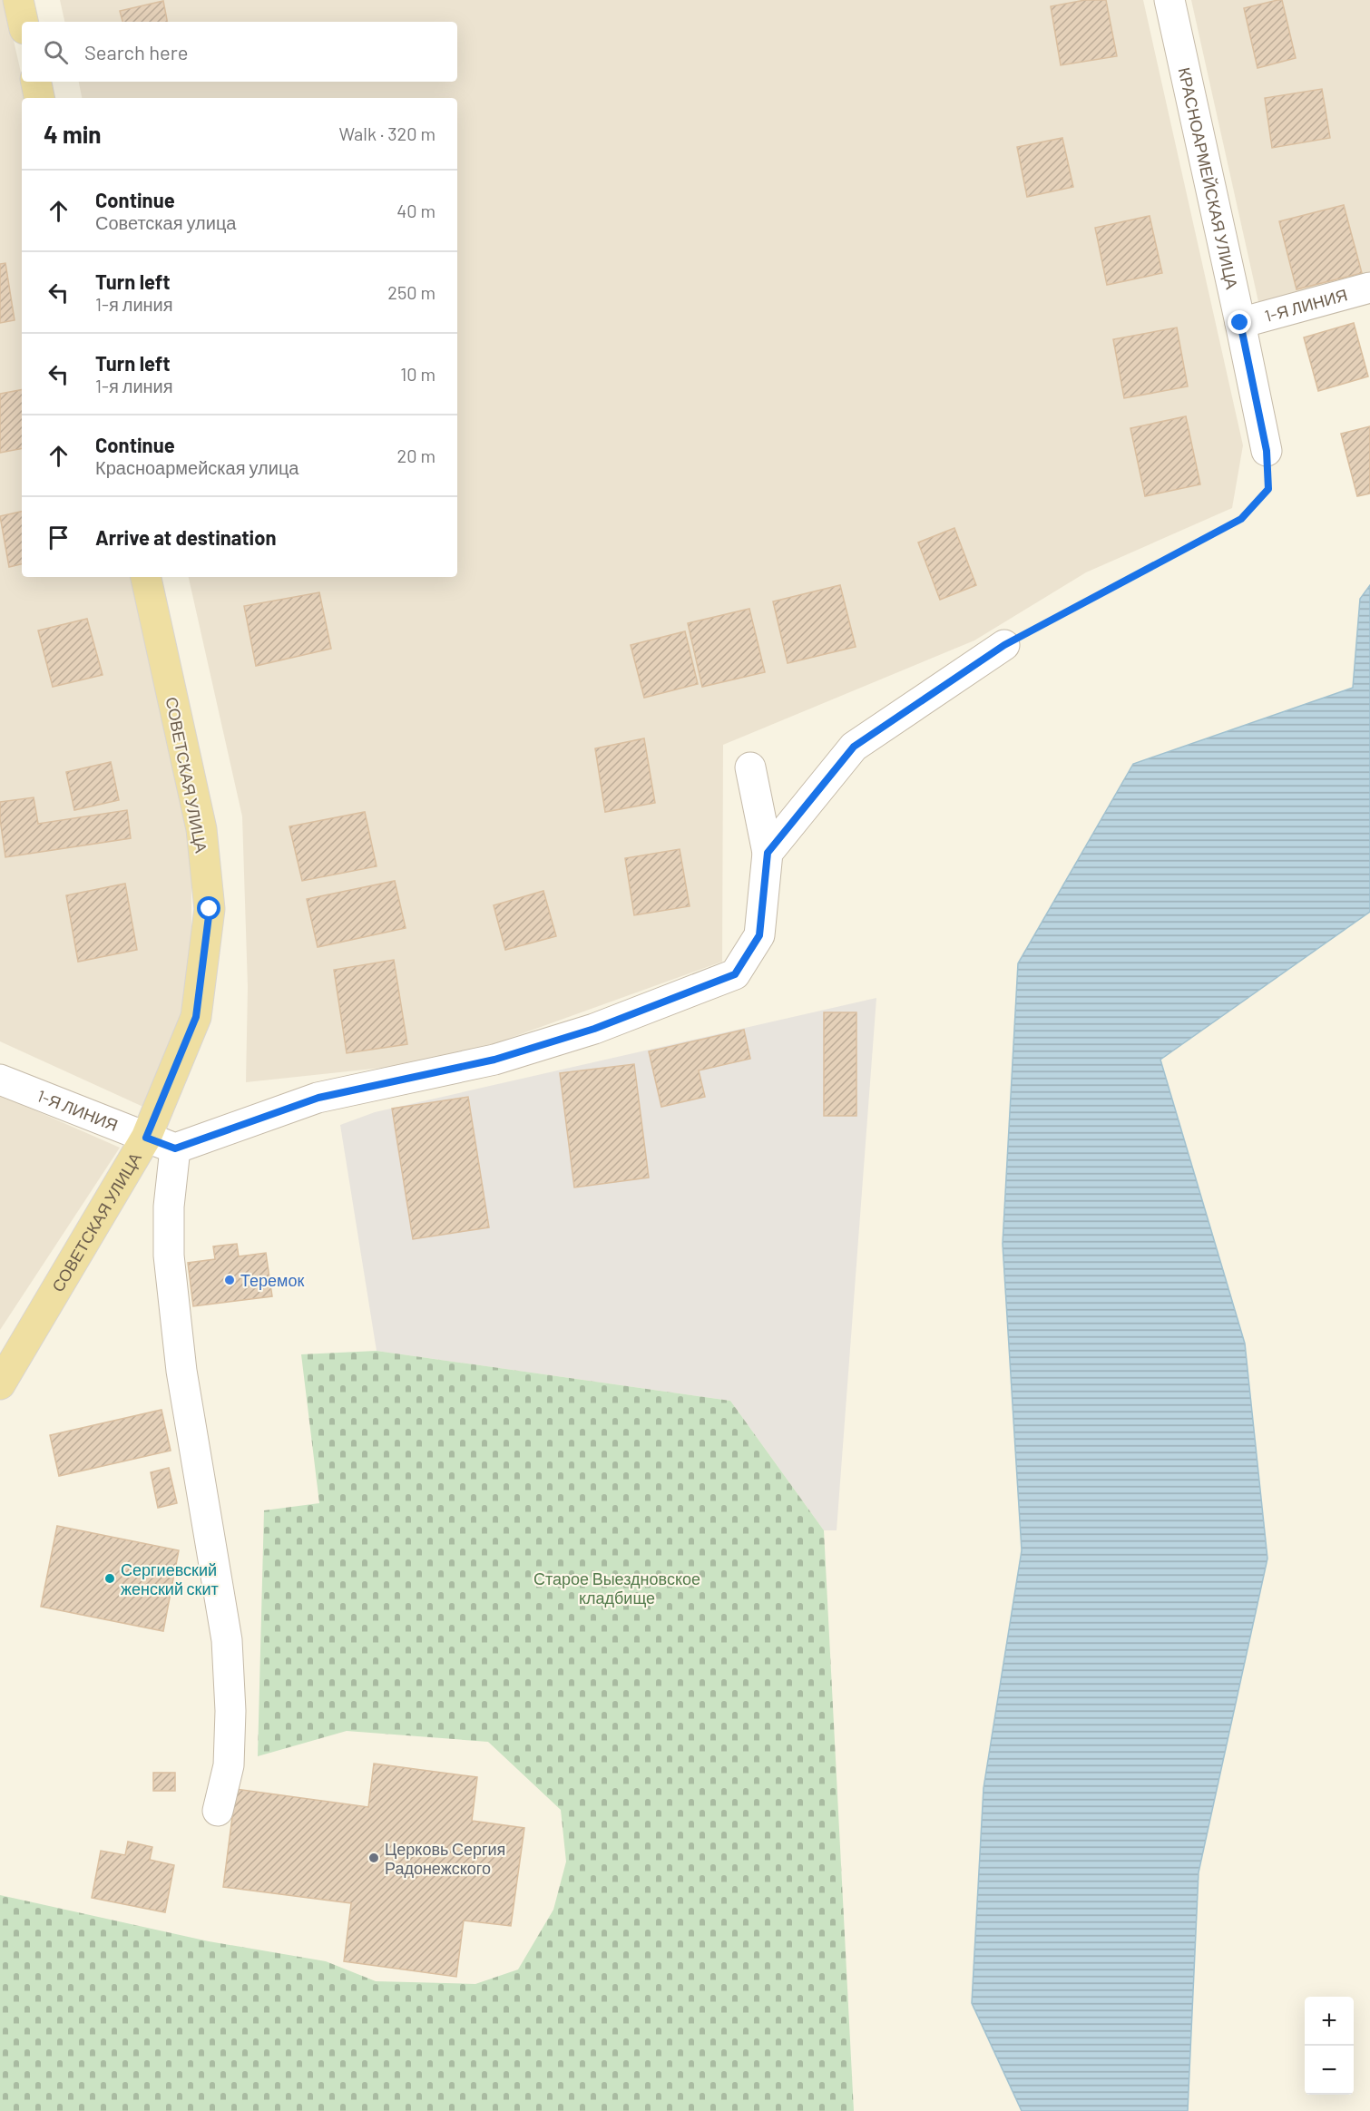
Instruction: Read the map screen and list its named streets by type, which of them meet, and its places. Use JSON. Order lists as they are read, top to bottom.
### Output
{
  "streets": {
    "main road": ["СОВЕТСКАЯ УЛИЦА"],
    "street": ["КРАСНОАРМЕЙСКАЯ УЛИЦА", "1-Я ЛИНИЯ"]
  },
  "crossings": [
    ["КРАСНОАРМЕЙСКАЯ УЛИЦА", "1-Я ЛИНИЯ"],
    ["1-Я ЛИНИЯ", "СОВЕТСКАЯ УЛИЦА"]
  ],
  "parks": ["Старое Выездновское кладбище"],
  "places": ["Теремок", "Сергиевский женский скит", "Церковь Сергия Радонежского"],
  "page": {
    "search": "Search here",
    "heading": ["4 min", "Walk · 320 m"],
    "list": [
      ["Continue", "Советская улица", "40 m"],
      ["Turn left", "1-я линия", "250 m"],
      ["Turn left", "1-я линия", "10 m"],
      ["Continue", "Красноармейская улица", "20 m"],
      "Arrive at destination"
    ],
    "map_buttons": ["+", "−"]
  }
}
